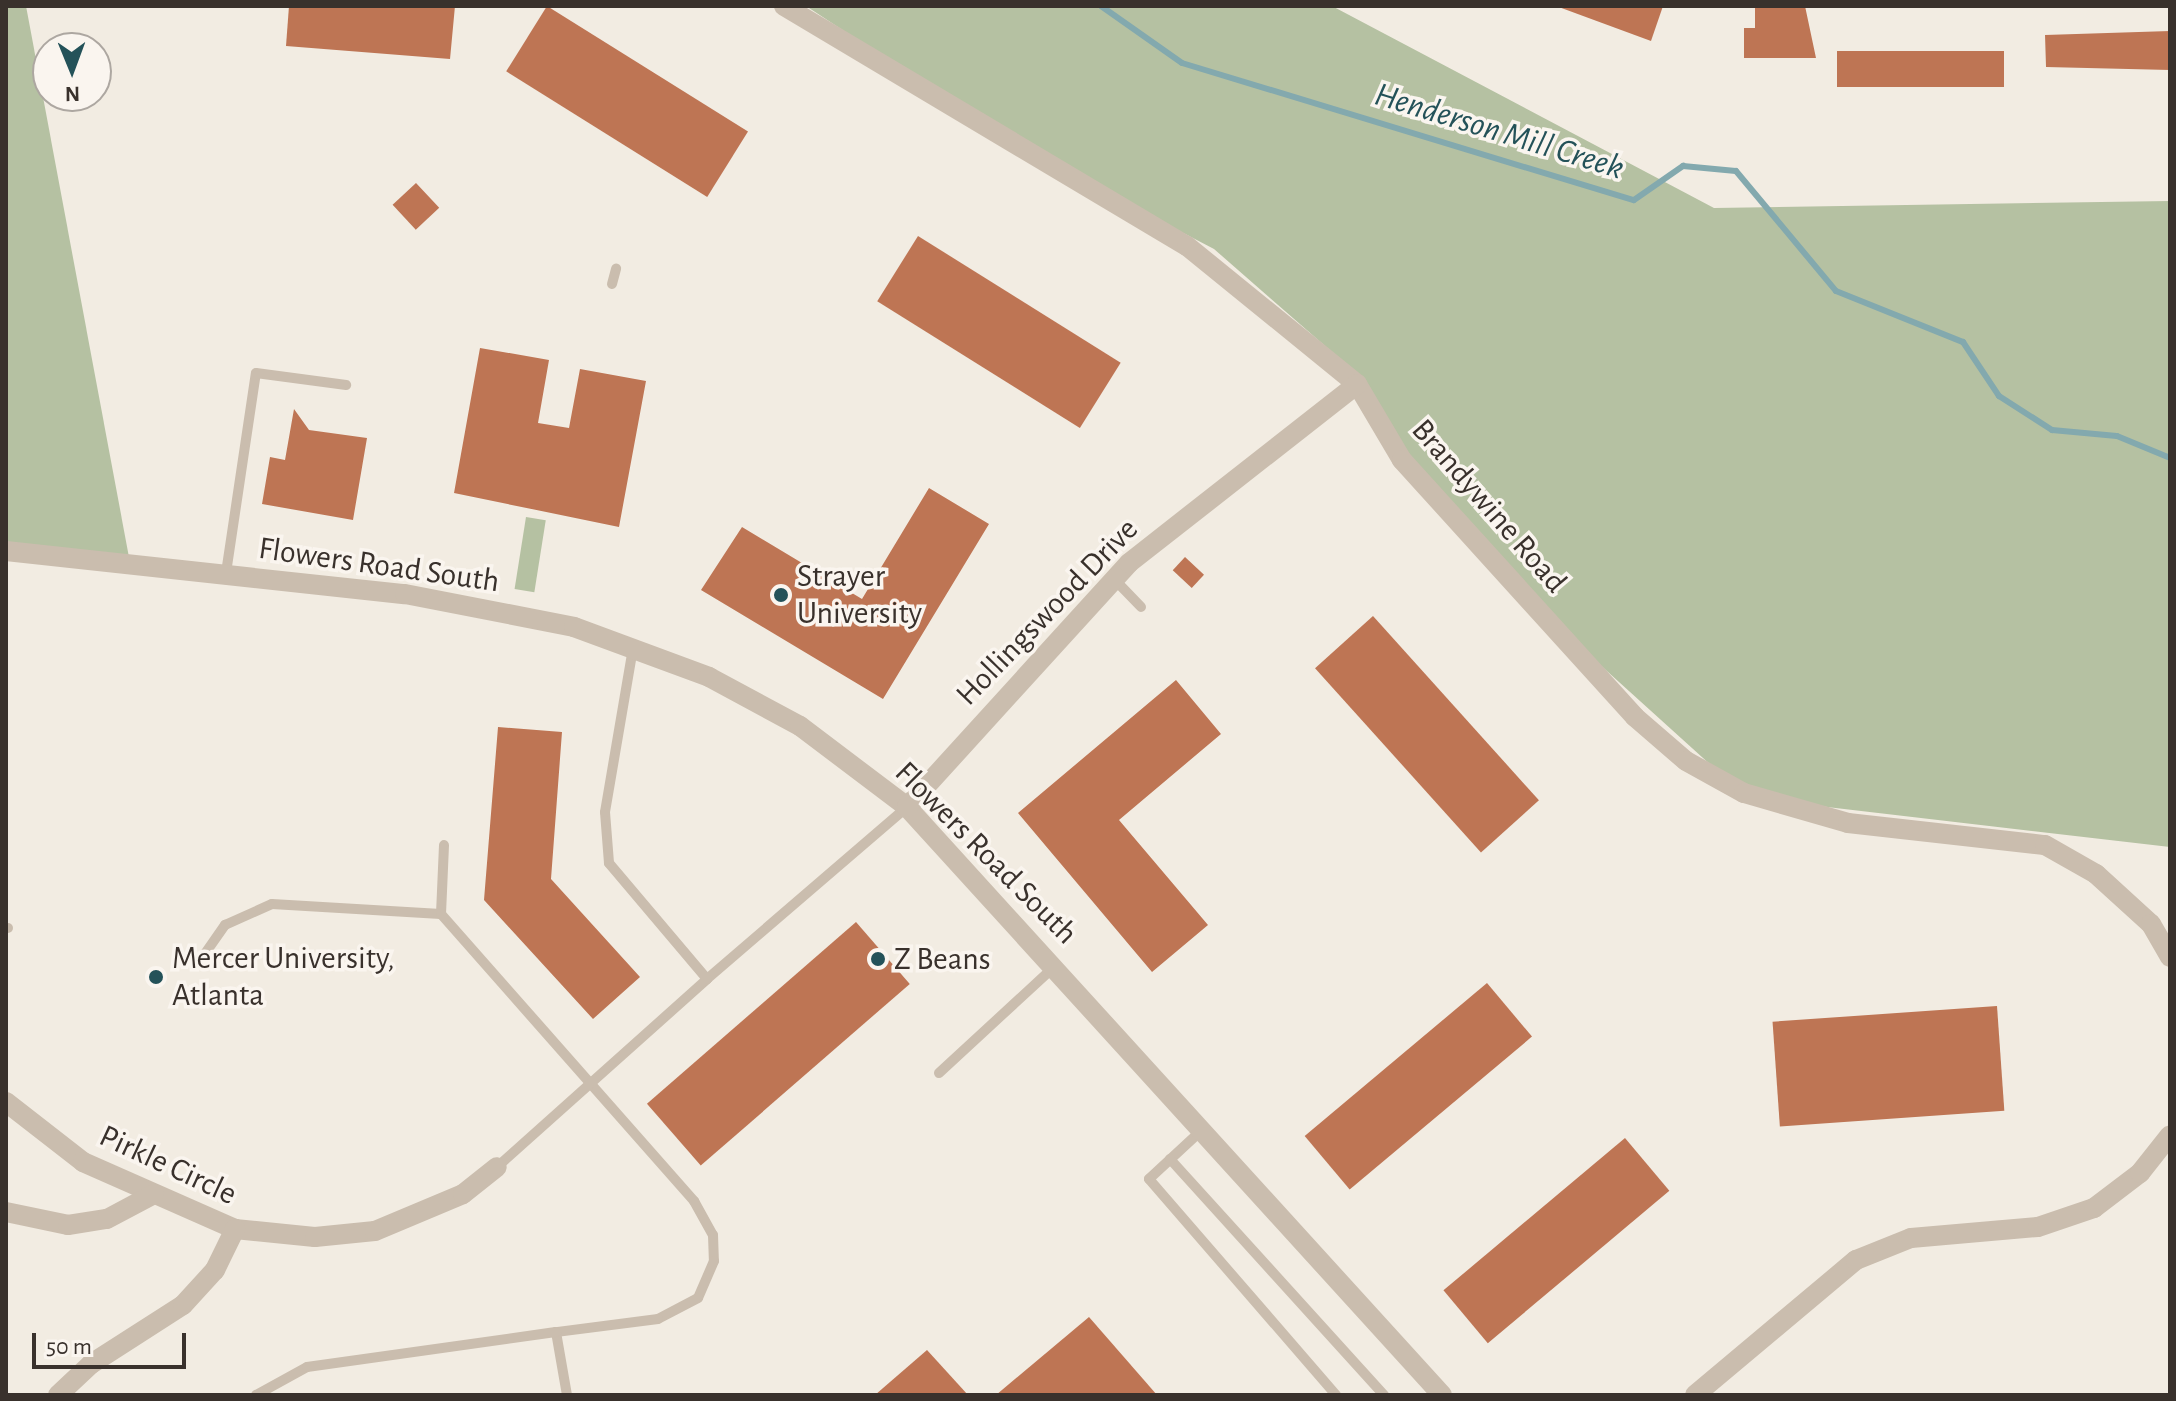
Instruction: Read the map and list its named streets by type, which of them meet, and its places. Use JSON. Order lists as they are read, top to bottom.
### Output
{
  "streets": {
    "street": [
      "Brandywine Road",
      "Flowers Road South",
      "Hollingswood Drive",
      "Pirkle Circle"
    ]
  },
  "crossings": [
    ["Brandywine Road", "Hollingswood Drive"],
    ["Flowers Road South", "Hollingswood Drive"]
  ],
  "water": ["Henderson Mill Creek"],
  "places": ["Strayer University", "Z Beans", "Mercer University, Atlanta"],
  "scale_bar": "50 m",
  "north": "bottom"
}
